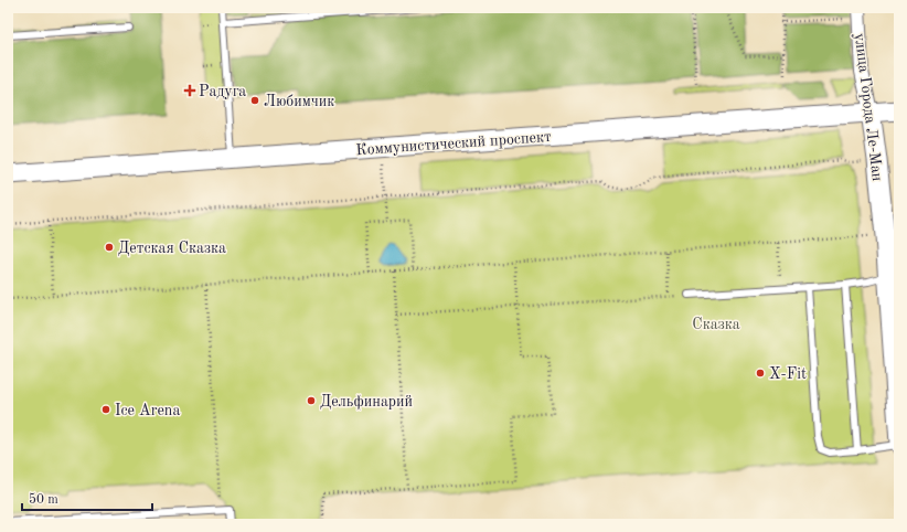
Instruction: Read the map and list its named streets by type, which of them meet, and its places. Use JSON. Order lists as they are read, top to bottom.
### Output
{
  "streets": {
    "main road": ["улица Города Ле-Ман", "Коммунистический проспект"]
  },
  "crossings": [
    ["улица Города Ле-Ман", "Коммунистический проспект"]
  ],
  "parks": ["Сказка"],
  "places": {
    "health": ["Радуга"],
    "other": [
      "Любимчик",
      "Детская Сказка",
      "X-Fit",
      "Дельфинарий",
      "Ice Arena"
    ]
  },
  "scale_bar": "50 m"
}
